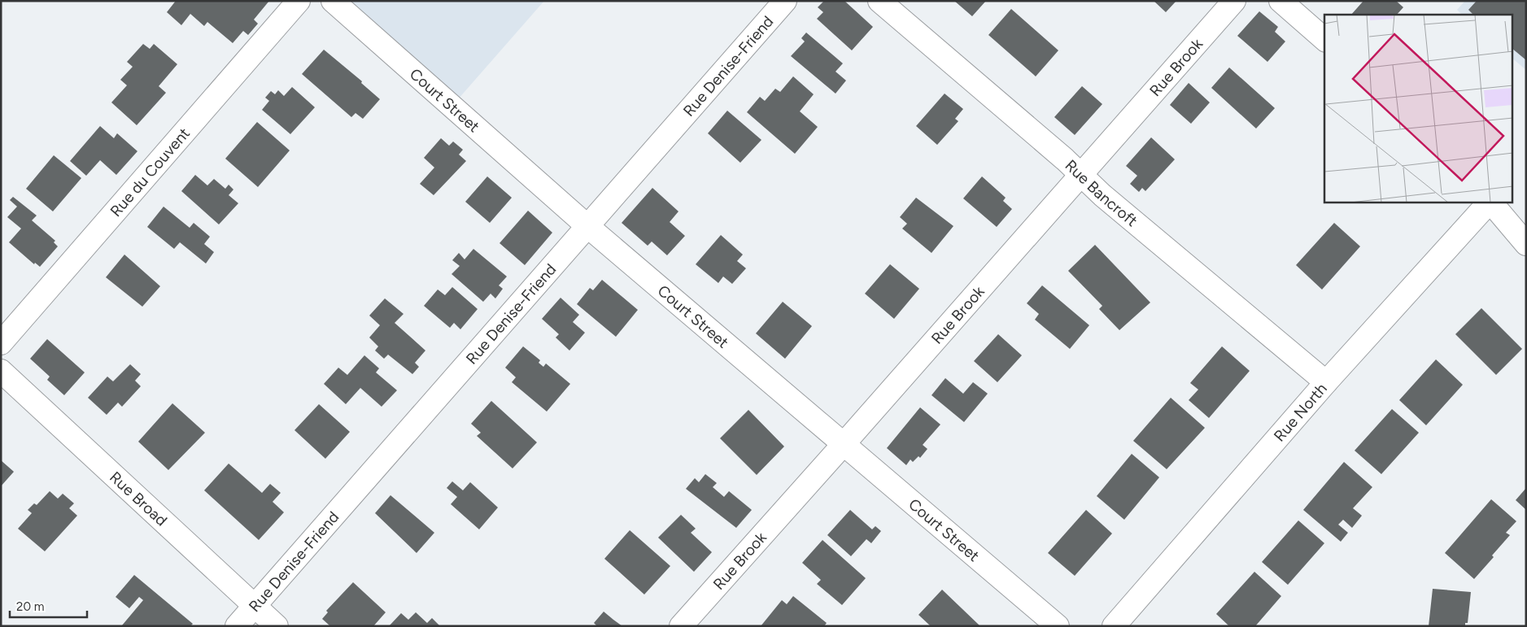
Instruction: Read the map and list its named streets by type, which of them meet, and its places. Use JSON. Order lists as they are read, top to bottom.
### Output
{
  "streets": {
    "street": [
      "Rue Denise-Friend",
      "Rue Brook",
      "Court Street",
      "Rue du Couvent",
      "Rue Bancroft",
      "Rue North",
      "Rue Broad"
    ]
  },
  "crossings": [
    ["Rue Denise-Friend", "Court Street"],
    ["Rue Denise-Friend", "Rue Broad"],
    ["Rue Brook", "Court Street"],
    ["Rue Brook", "Rue Bancroft"],
    ["Rue Bancroft", "Rue North"]
  ],
  "scale_bar": "20 m"
}
